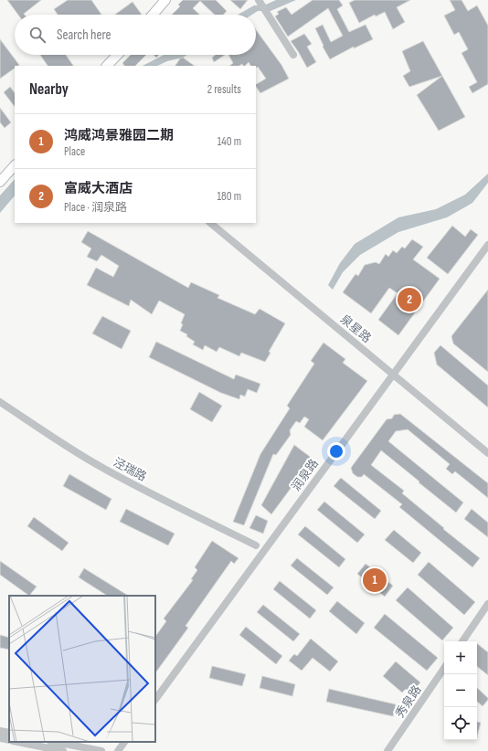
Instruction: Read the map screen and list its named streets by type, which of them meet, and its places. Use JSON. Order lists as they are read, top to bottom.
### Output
{
  "streets": {
    "street": [
      "泉星路",
      "泾瑞路",
      "润泉路",
      "秀泉路"
    ]
  },
  "crossings": [
    ["泉星路", "润泉路"]
  ],
  "page": {
    "search": "Search here",
    "heading": ["Nearby", "2 results"],
    "list": [
      {
        "mark": "1",
        "name": "鸿威鸿景雅园二期",
        "note": "Place",
        "value": "140 m"
      },
      {
        "mark": "2",
        "name": "富威大酒店",
        "note": "Place · 润泉路",
        "value": "180 m"
      }
    ],
    "pins": ["2", "1"],
    "map_buttons": ["+", "−"]
  }
}
